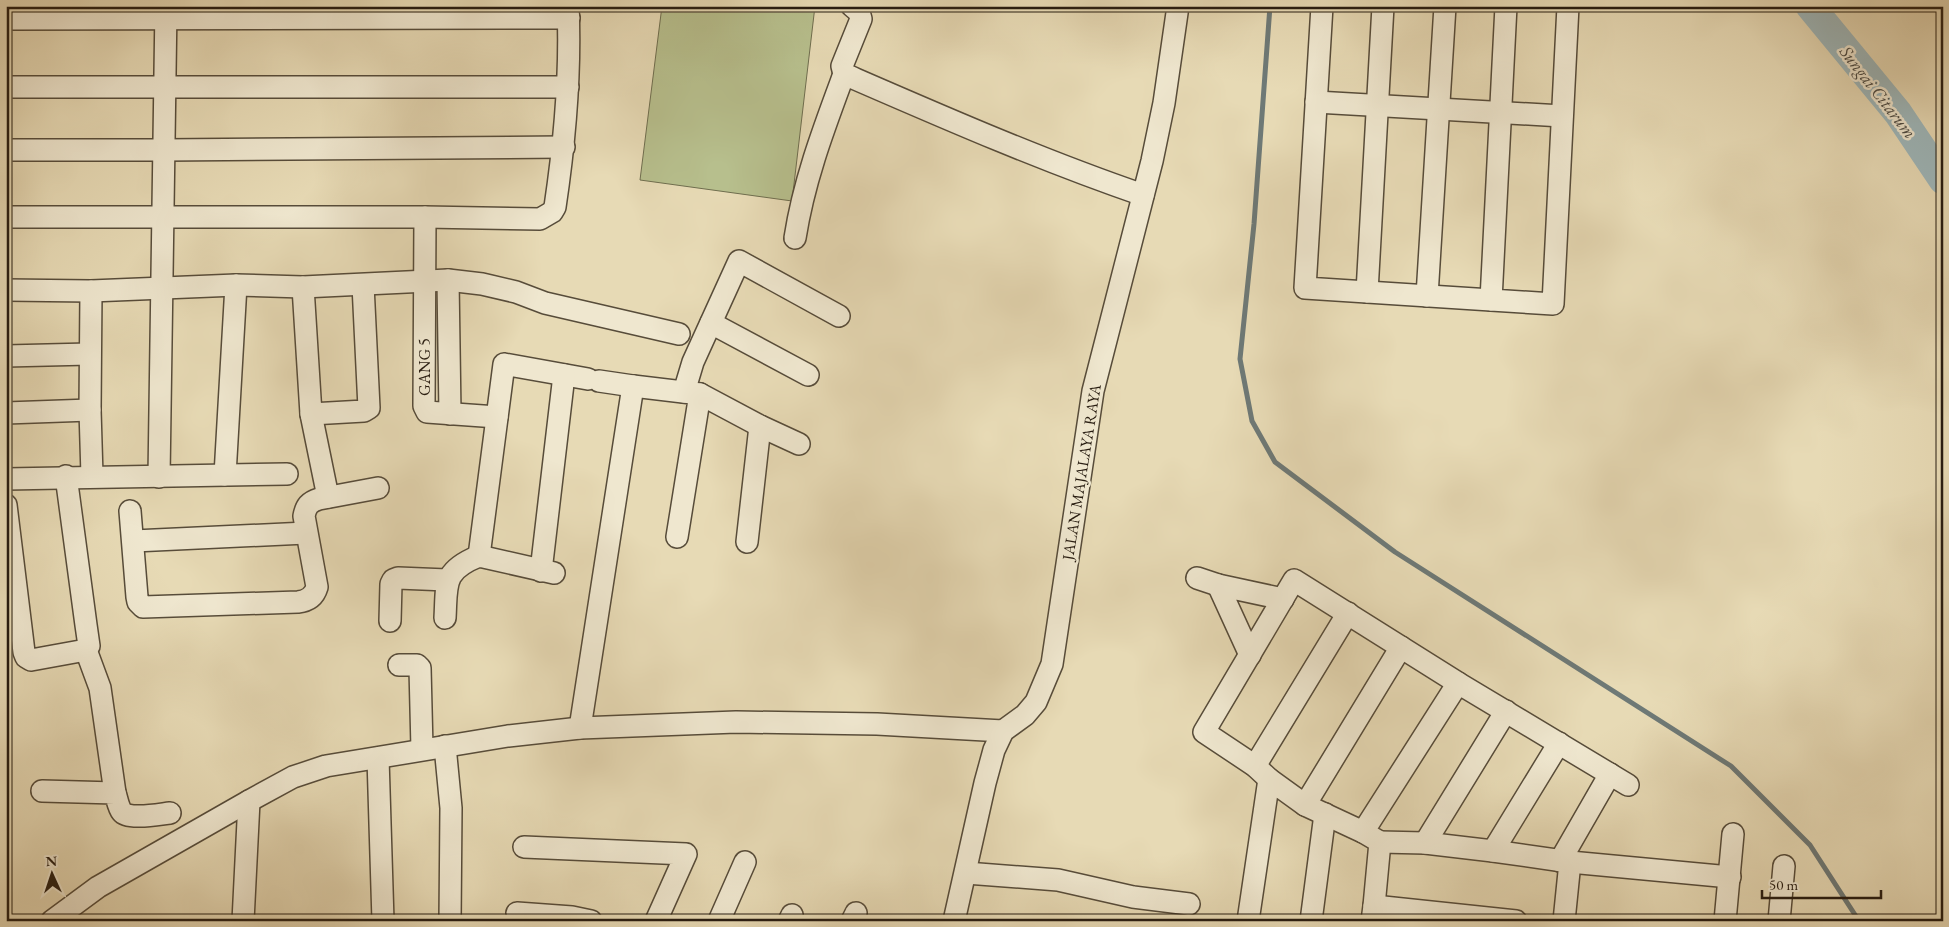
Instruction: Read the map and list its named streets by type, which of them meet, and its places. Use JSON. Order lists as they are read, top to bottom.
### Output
{
  "streets": {
    "street": ["GANG 5", "JALAN MAJALAYA RAYA"]
  },
  "water": ["Sungai Citarum"],
  "scale_bar": "50 m",
  "north": "top"
}
